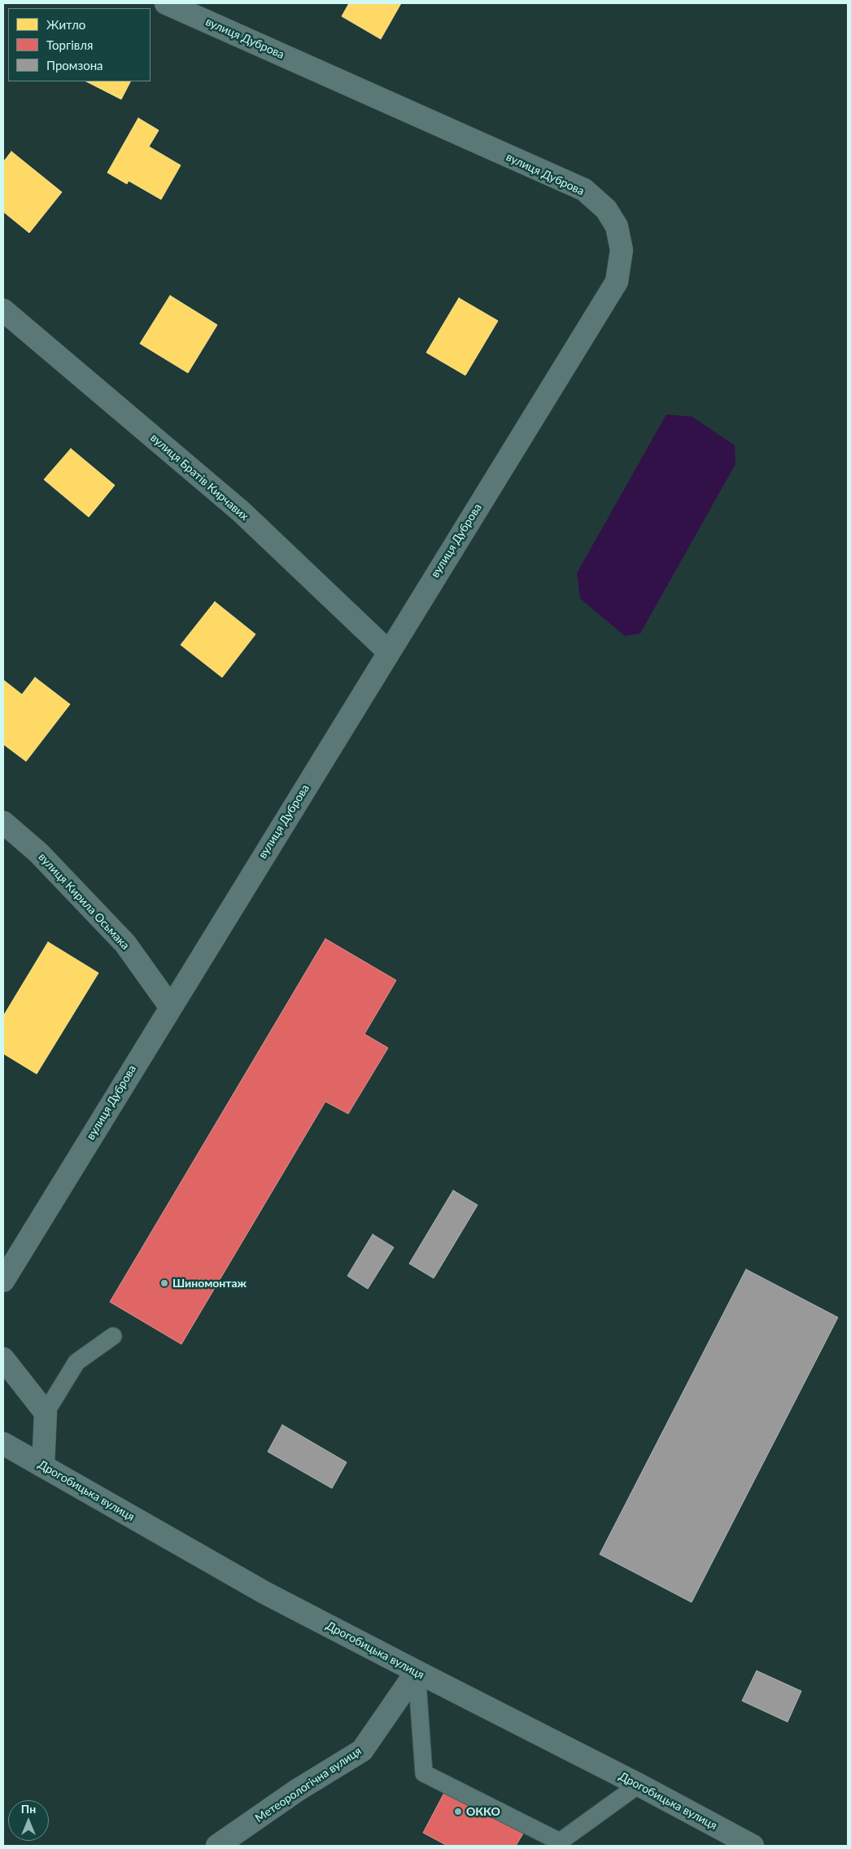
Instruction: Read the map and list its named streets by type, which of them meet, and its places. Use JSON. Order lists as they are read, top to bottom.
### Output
{
  "streets": {
    "street": [
      "вулиця Дуброва",
      "вулиця Братів Кирчавих",
      "вулиця Кирила Осьмака",
      "Дрогобицька вулиця",
      "Метеорологічна вулиця"
    ]
  },
  "crossings": [
    ["вулиця Дуброва", "вулиця Братів Кирчавих"],
    ["вулиця Дуброва", "вулиця Кирила Осьмака"],
    ["Дрогобицька вулиця", "Метеорологічна вулиця"]
  ],
  "places": ["Шиномонтаж", "ОККО"],
  "legend": ["Житло", "Торгівля", "Промзона"],
  "north": "top"
}
